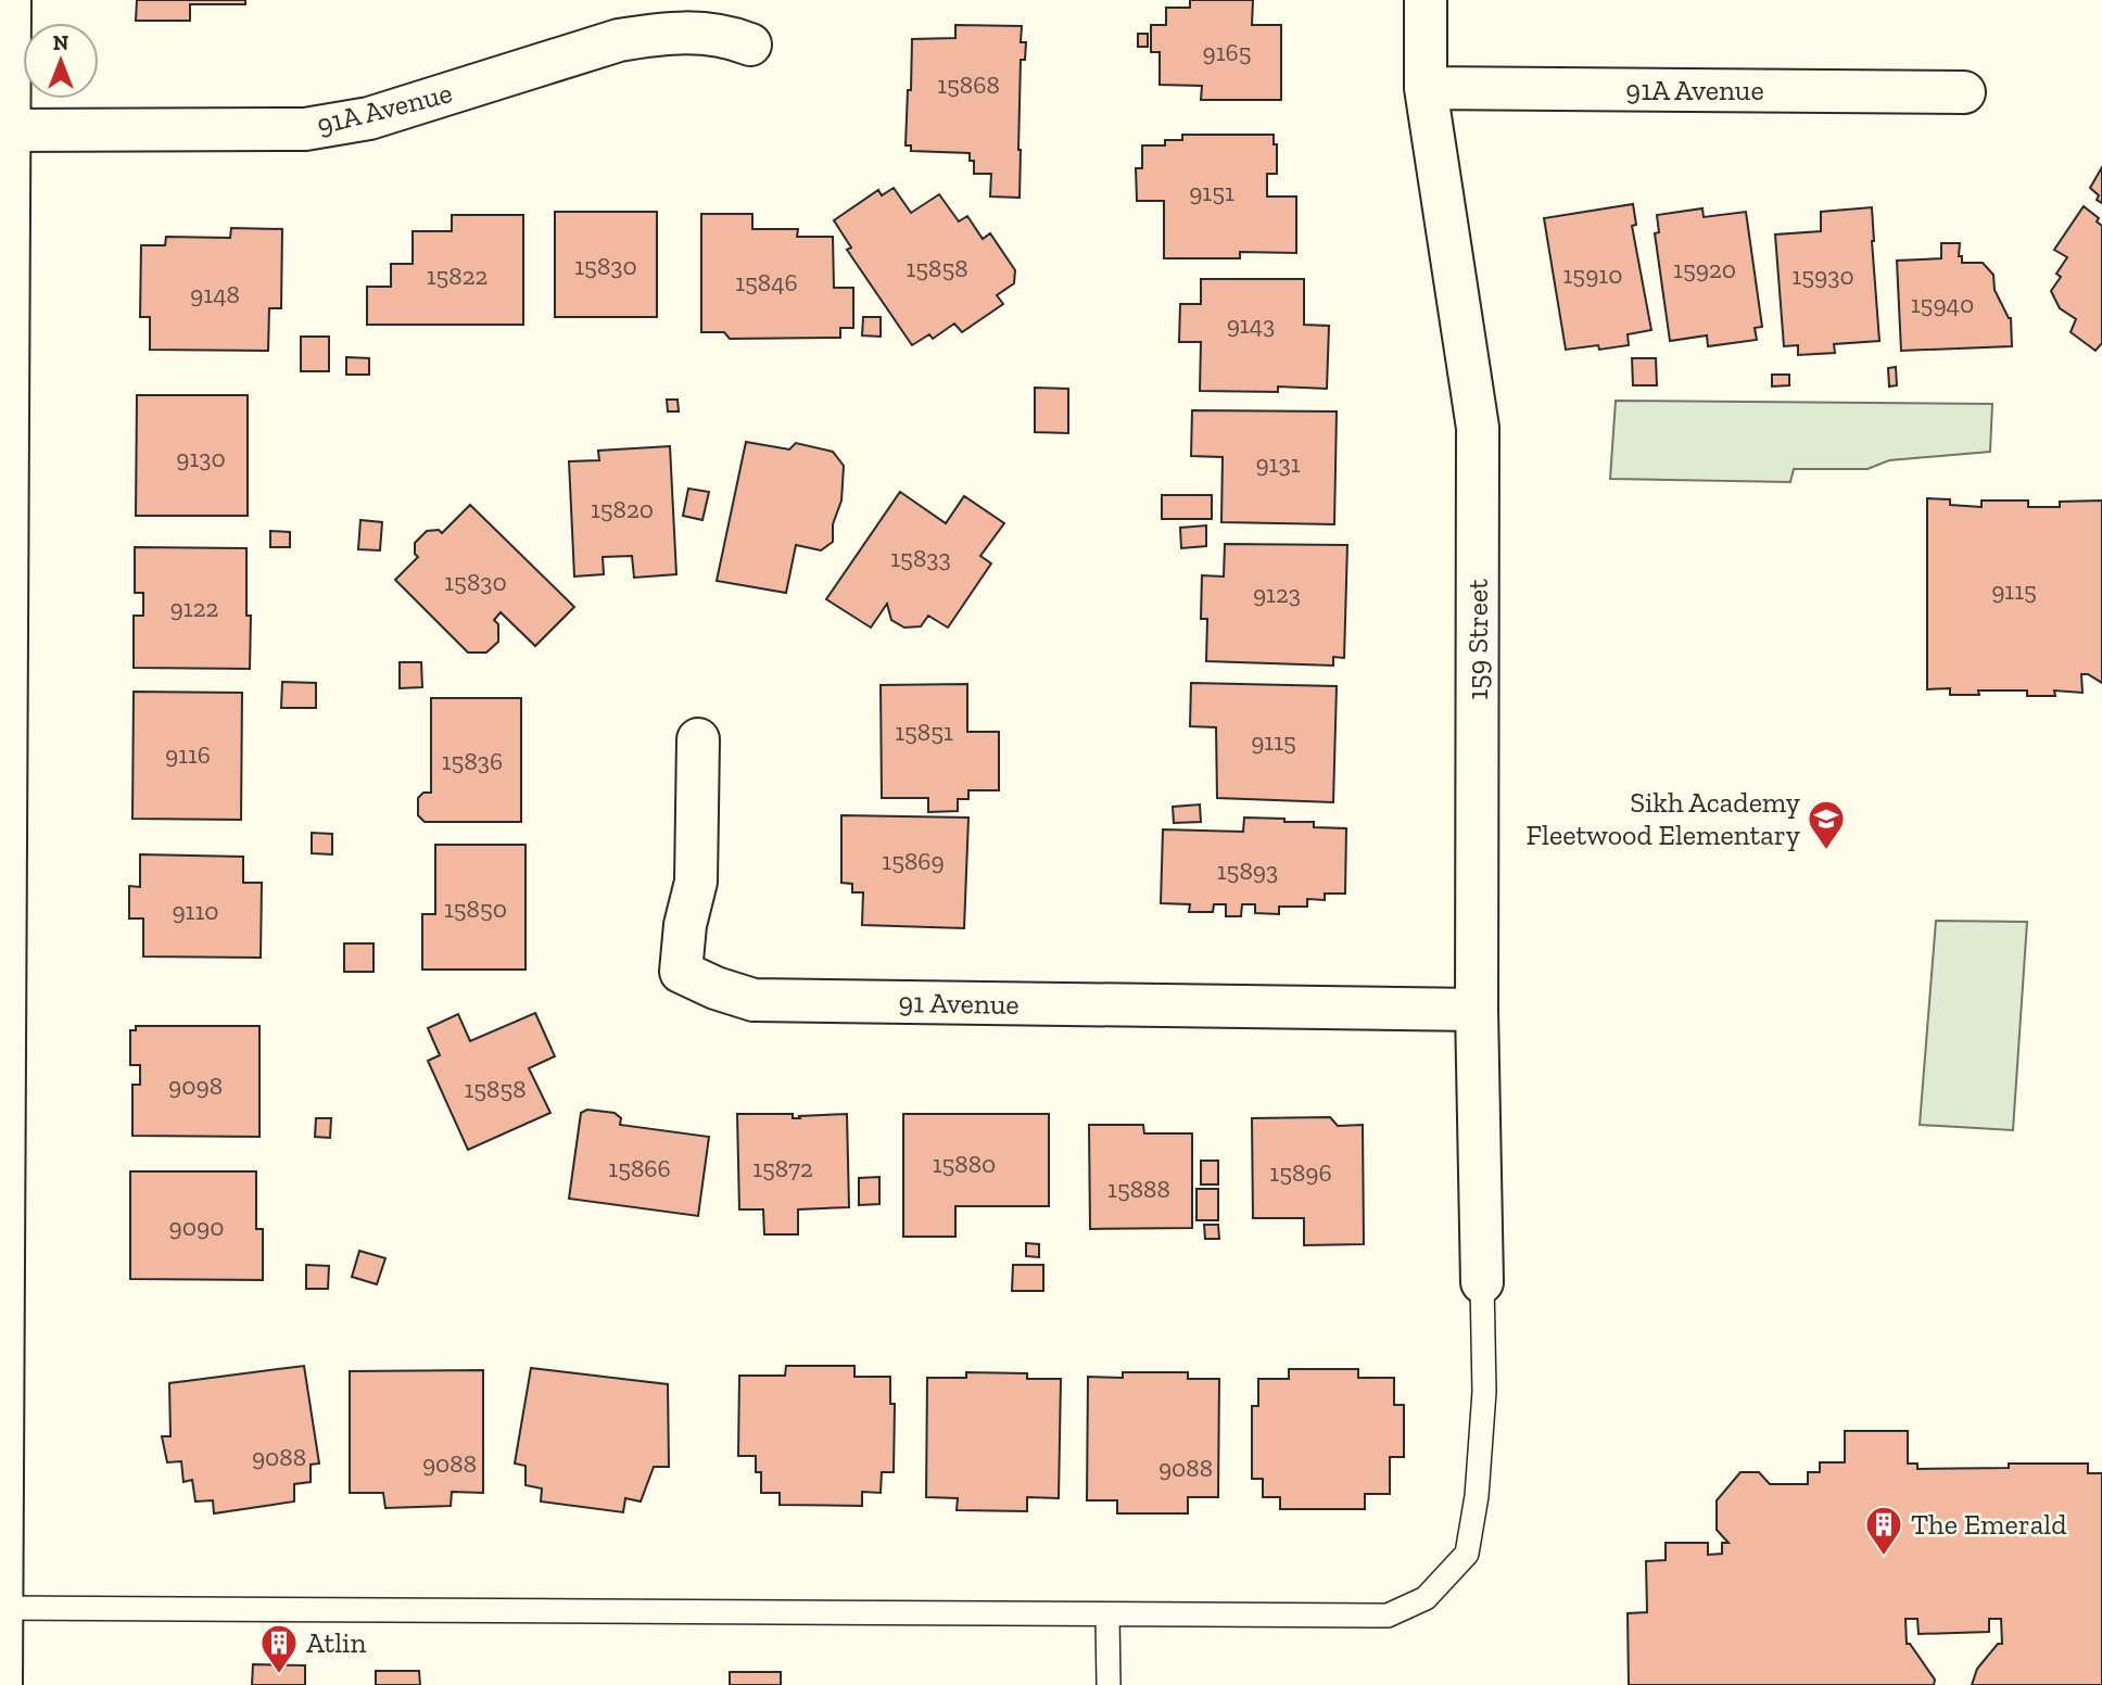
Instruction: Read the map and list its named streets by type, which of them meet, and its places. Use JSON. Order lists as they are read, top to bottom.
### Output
{
  "streets": {
    "street": ["91A Avenue", "159 Street", "91 Avenue"]
  },
  "crossings": [
    ["91A Avenue", "159 Street"],
    ["159 Street", "91 Avenue"]
  ],
  "places": {
    "school or university": ["Sikh Academy Fleetwood Elementary"],
    "building": ["The Emerald", "Atlin"]
  },
  "house_numbers": [
    "9165",
    "15868",
    "9151",
    "15830",
    "15858",
    "15920",
    "15910",
    "15822",
    "15930",
    "15846",
    "9148",
    "15940",
    "9143",
    "9130",
    "9131",
    "15820",
    "15833",
    "15830",
    "9115",
    "9123",
    "9122",
    "15851",
    "9115",
    "9116",
    "15836",
    "15869",
    "15893",
    "15850",
    "9110",
    "9098",
    "15858",
    "15880",
    "15866",
    "15872",
    "15896",
    "15888",
    "9090",
    "9088",
    "9088",
    "9088"
  ],
  "north": "top"
}
